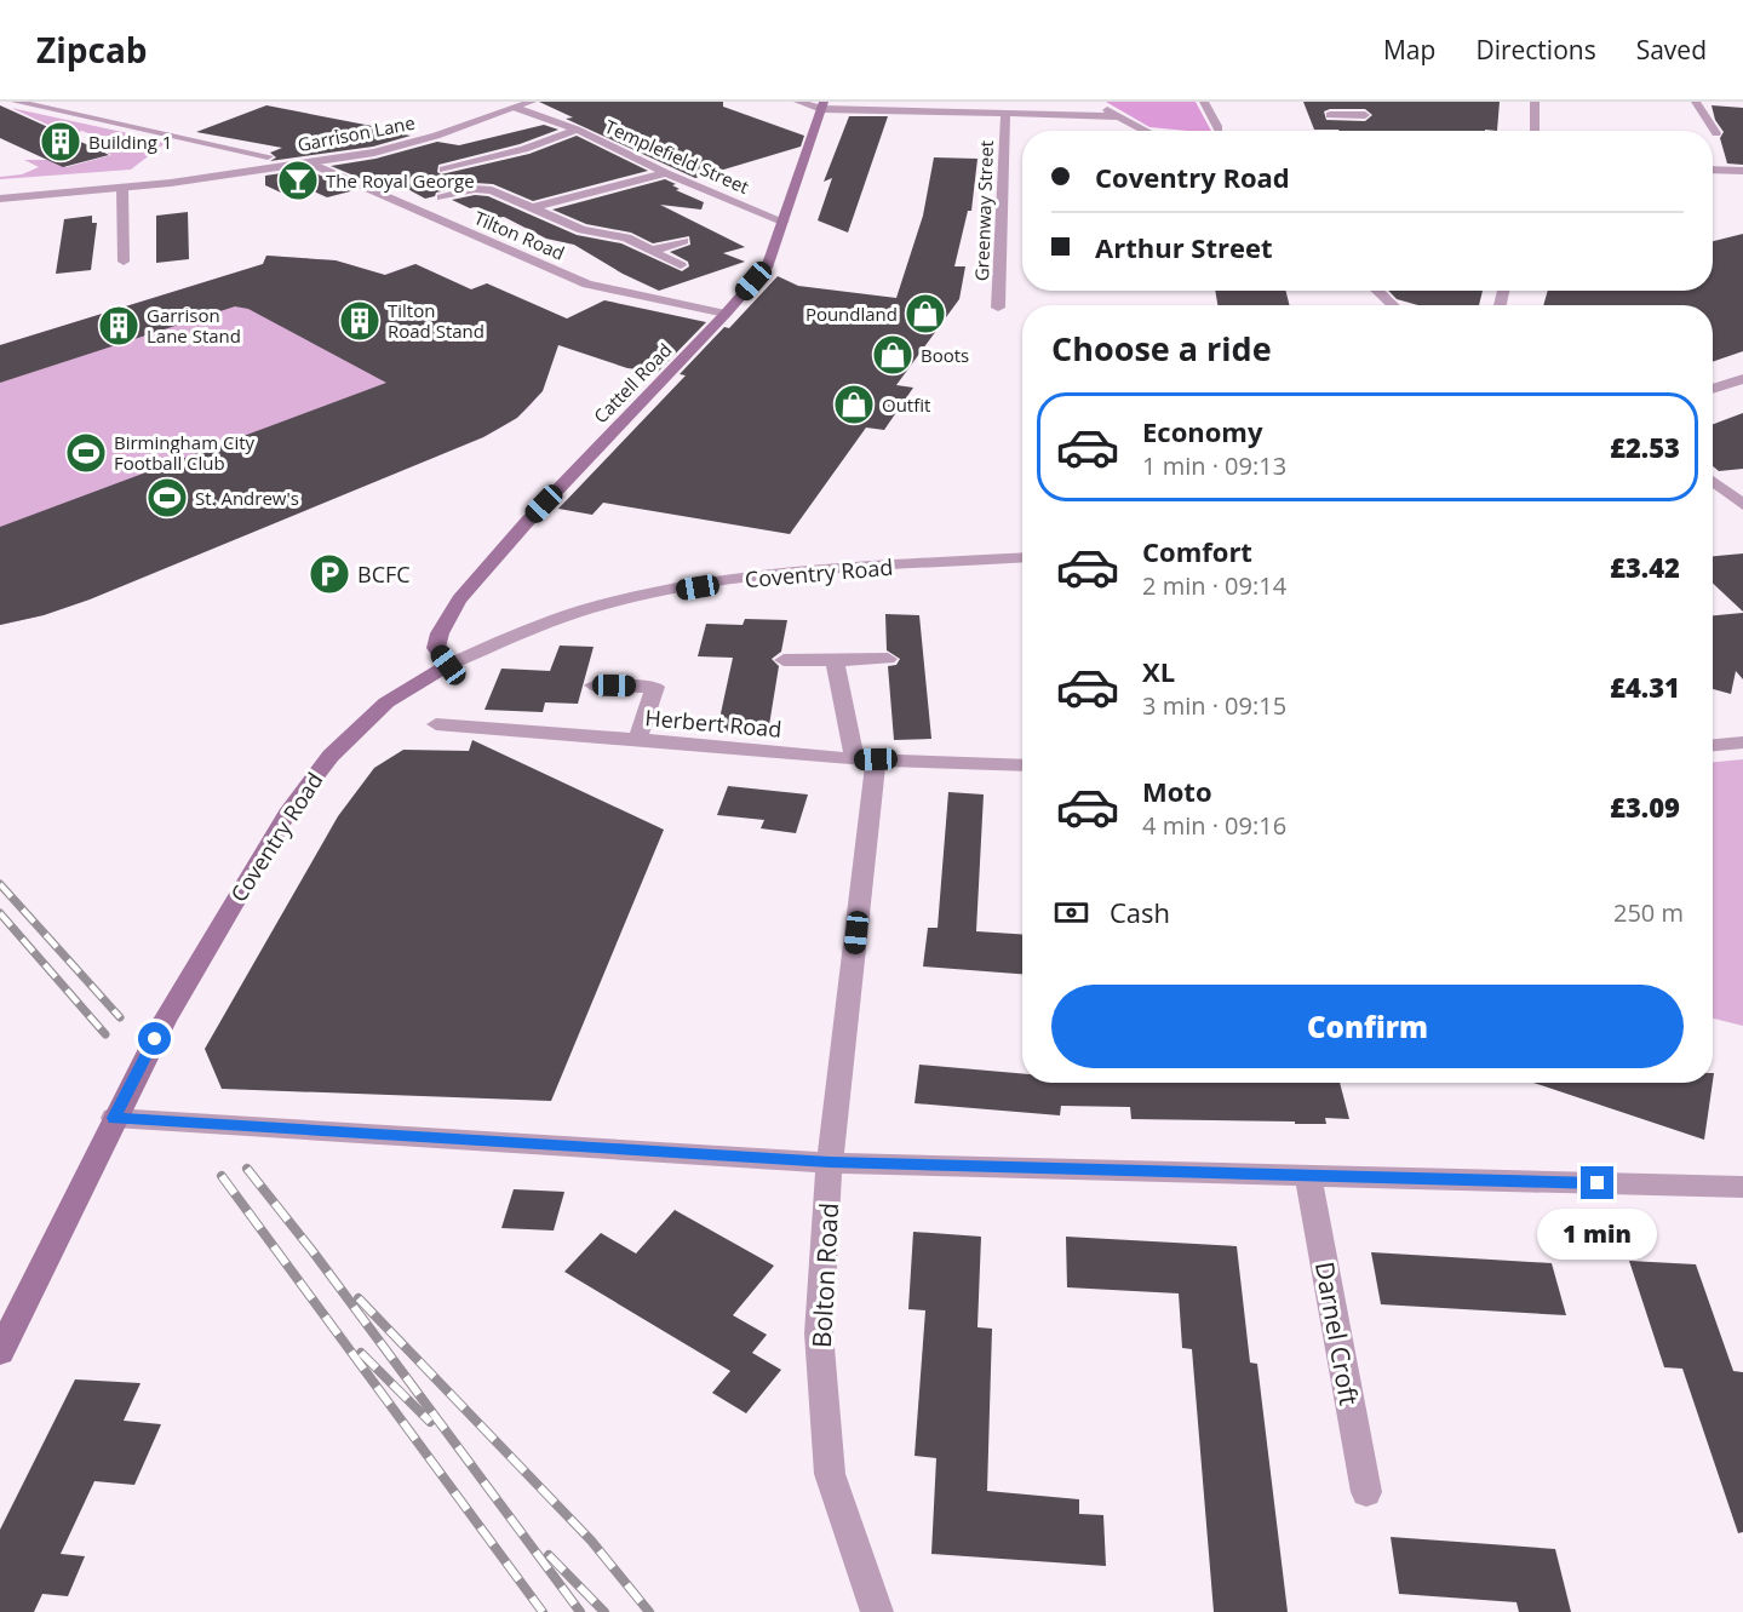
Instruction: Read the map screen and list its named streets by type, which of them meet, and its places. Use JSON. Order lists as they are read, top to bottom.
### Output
{
  "streets": {
    "main road": ["Cattell Road", "Coventry Road"],
    "street": [
      "Garrison Lane",
      "Templefield Street",
      "Greenway Street",
      "Tilton Road",
      "Herbert Road",
      "Bolton Road",
      "Darnel Croft"
    ]
  },
  "crossings": [
    ["Garrison Lane", "Templefield Street"],
    ["Garrison Lane", "Tilton Road"],
    ["Templefield Street", "Cattell Road"],
    ["Tilton Road", "Cattell Road"],
    ["Cattell Road", "Coventry Road"],
    ["Herbert Road", "Bolton Road"]
  ],
  "places": {
    "building": ["Building 1", "Tilton Road Stand", "Garrison Lane Stand"],
    "bar": ["The Royal George"],
    "shop": ["Poundland", "Boots", "Outfit"],
    "sports": ["Birmingham City Football Club", "St. Andrew's"],
    "parking": ["BCFC"]
  },
  "page": {
    "header": "Zipcab",
    "nav": ["Map", "Directions", "Saved"],
    "banner": ["Coventry Road", "Arthur Street"],
    "heading": "Choose a ride",
    "list": [
      {
        "name": "Economy",
        "note": "1 min · 09:13",
        "value": "£2.53"
      },
      {
        "name": "Comfort",
        "note": "2 min · 09:14",
        "value": "£3.42"
      },
      {
        "name": "XL",
        "note": "3 min · 09:15",
        "value": "£4.31"
      },
      {
        "name": "Moto",
        "note": "4 min · 09:16",
        "value": "£3.09"
      }
    ],
    "pay": ["Cash", "250 m"],
    "buttons": "Confirm",
    "bubble": "1 min"
  }
}
